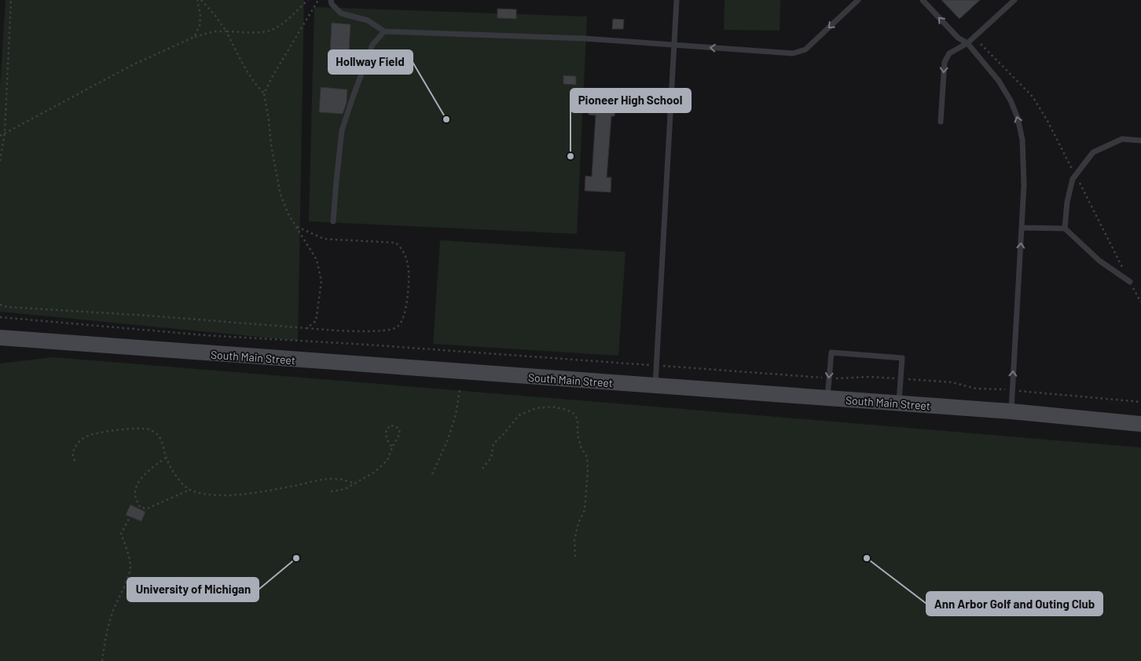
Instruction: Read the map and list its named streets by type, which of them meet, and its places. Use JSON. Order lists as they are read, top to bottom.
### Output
{
  "streets": {
    "main road": ["South Main Street"]
  },
  "places": [
    "Hollway Field",
    "Pioneer High School",
    "University of Michigan",
    "Ann Arbor Golf and Outing Club"
  ]
}
